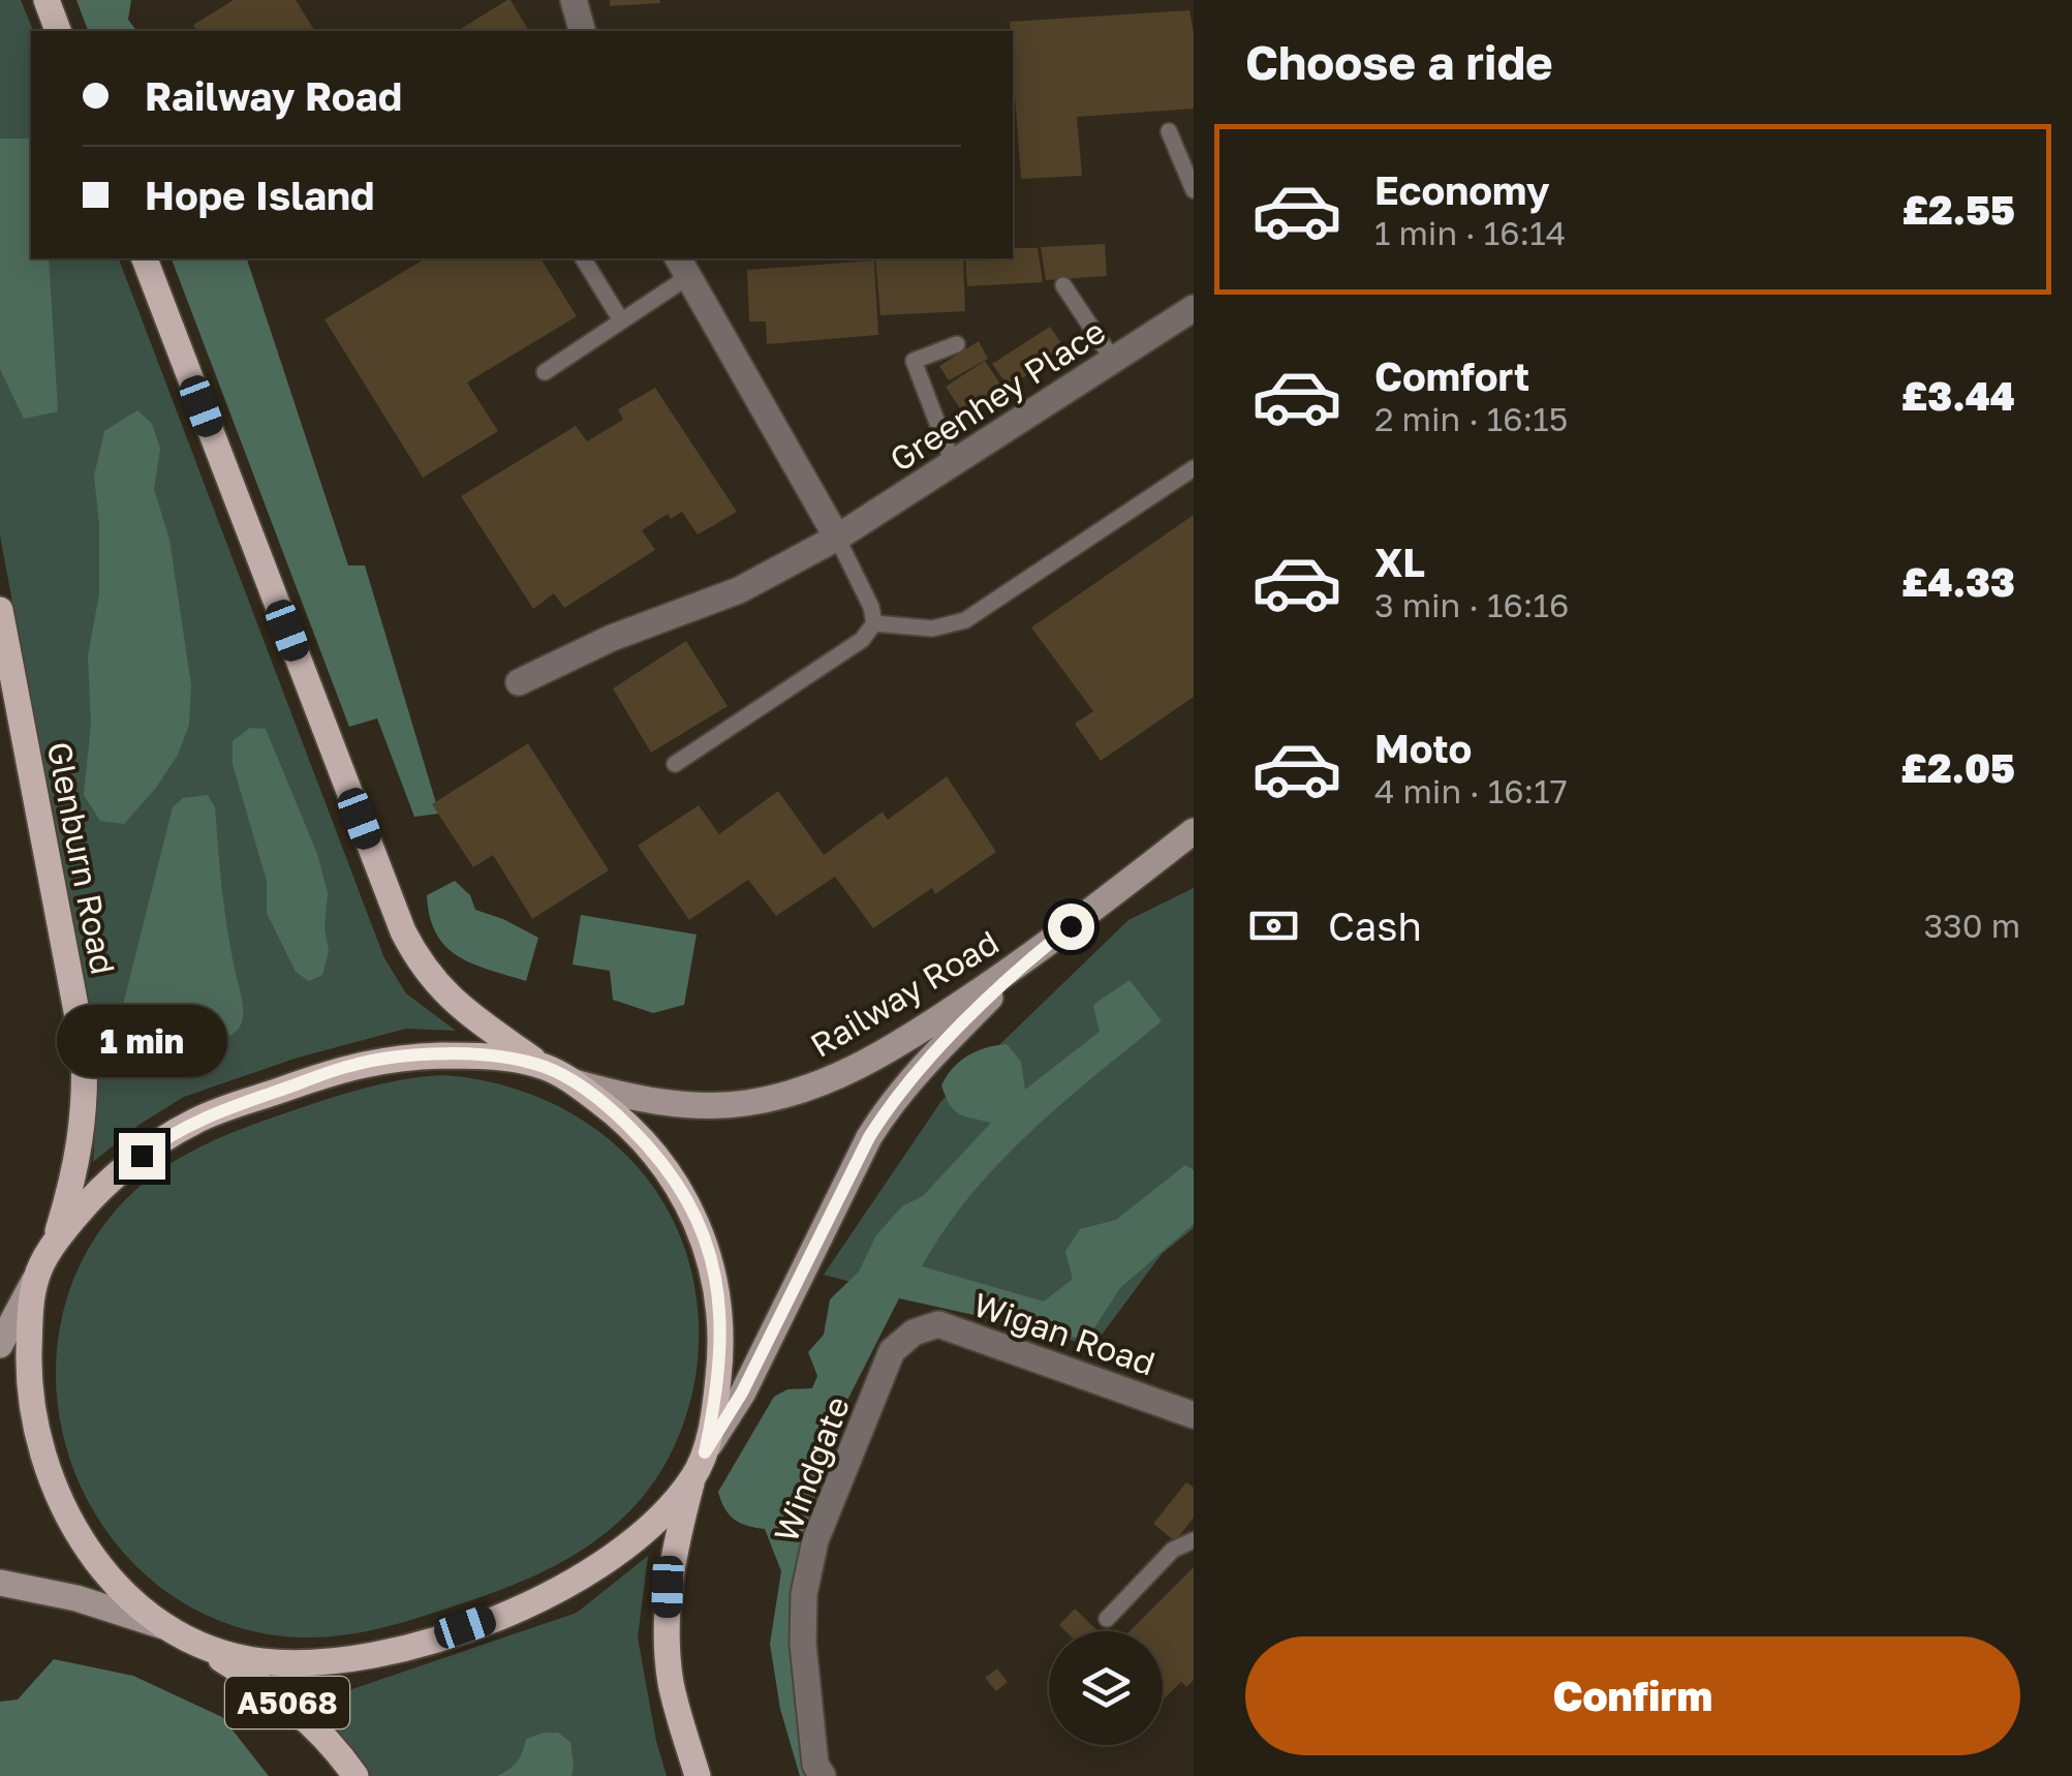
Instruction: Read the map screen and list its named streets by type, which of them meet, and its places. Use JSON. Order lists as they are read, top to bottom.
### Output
{
  "streets": {
    "main road": ["Glenburn Road", "Railway Road", "A5068"],
    "street": ["Greenhey Place", "Wigan Road", "Windgate"]
  },
  "crossings": [
    ["Glenburn Road", "A5068"],
    ["Railway Road", "A5068"],
    ["Wigan Road", "Windgate"]
  ],
  "page": {
    "heading": "Choose a ride",
    "banner": ["Railway Road", "Hope Island"],
    "list": [
      {
        "name": "Economy",
        "note": "1 min · 16:14",
        "value": "£2.55"
      },
      {
        "name": "Comfort",
        "note": "2 min · 16:15",
        "value": "£3.44"
      },
      {
        "name": "XL",
        "note": "3 min · 16:16",
        "value": "£4.33"
      },
      {
        "name": "Moto",
        "note": "4 min · 16:17",
        "value": "£2.05"
      }
    ],
    "pay": ["Cash", "330 m"],
    "bubble": "1 min",
    "buttons": "Confirm"
  }
}
